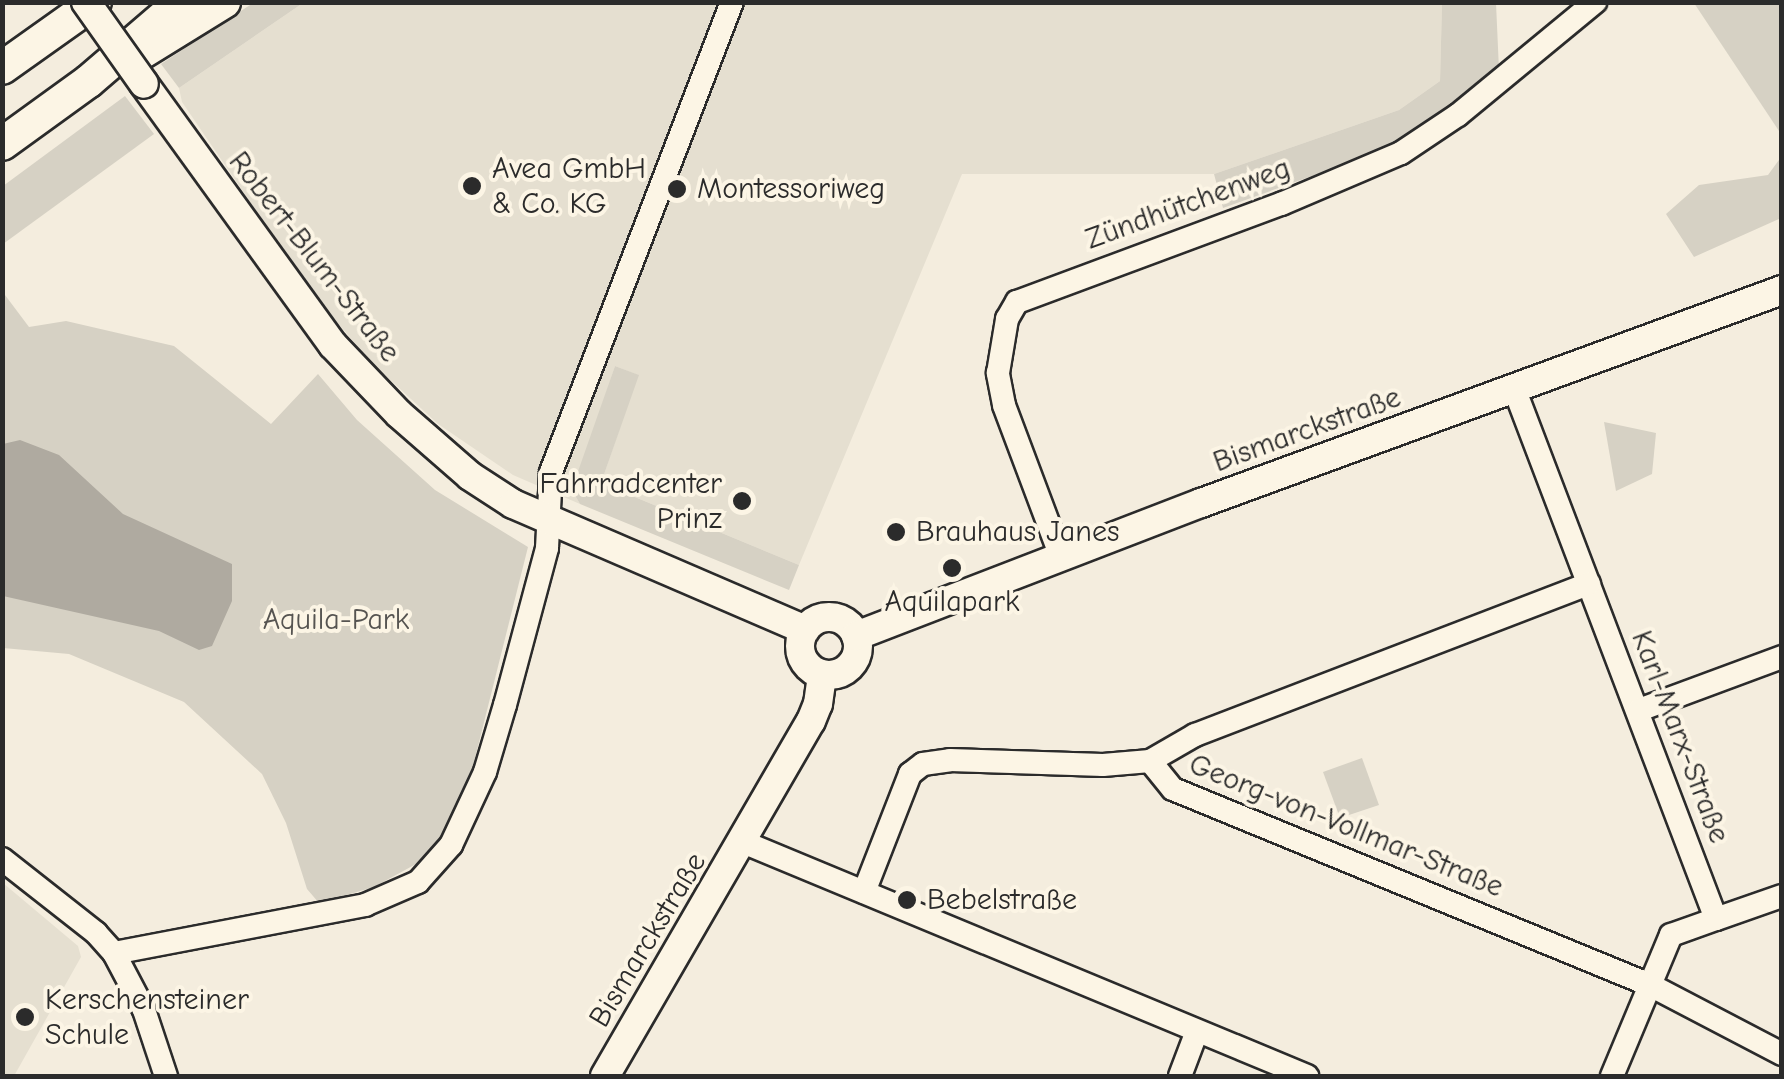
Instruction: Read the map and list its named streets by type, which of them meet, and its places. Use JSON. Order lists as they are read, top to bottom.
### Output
{
  "streets": {
    "main road": ["Robert-Blum-Straße", "Bismarckstraße"],
    "street": ["Zündhütchenweg", "Karl-Marx-Straße", "Georg-von-Vollmar-Straße"]
  },
  "crossings": [
    ["Zündhütchenweg", "Bismarckstraße"],
    ["Robert-Blum-Straße", "Bismarckstraße"],
    ["Bismarckstraße", "Karl-Marx-Straße"]
  ],
  "parks": ["Aquila-Park"],
  "places": [
    "Avea GmbH & Co. KG",
    "Montessoriweg",
    "Fahrradcenter Prinz",
    "Brauhaus Janes",
    "Aquilapark",
    "Bebelstraße",
    "Kerschensteiner Schule"
  ]
}
